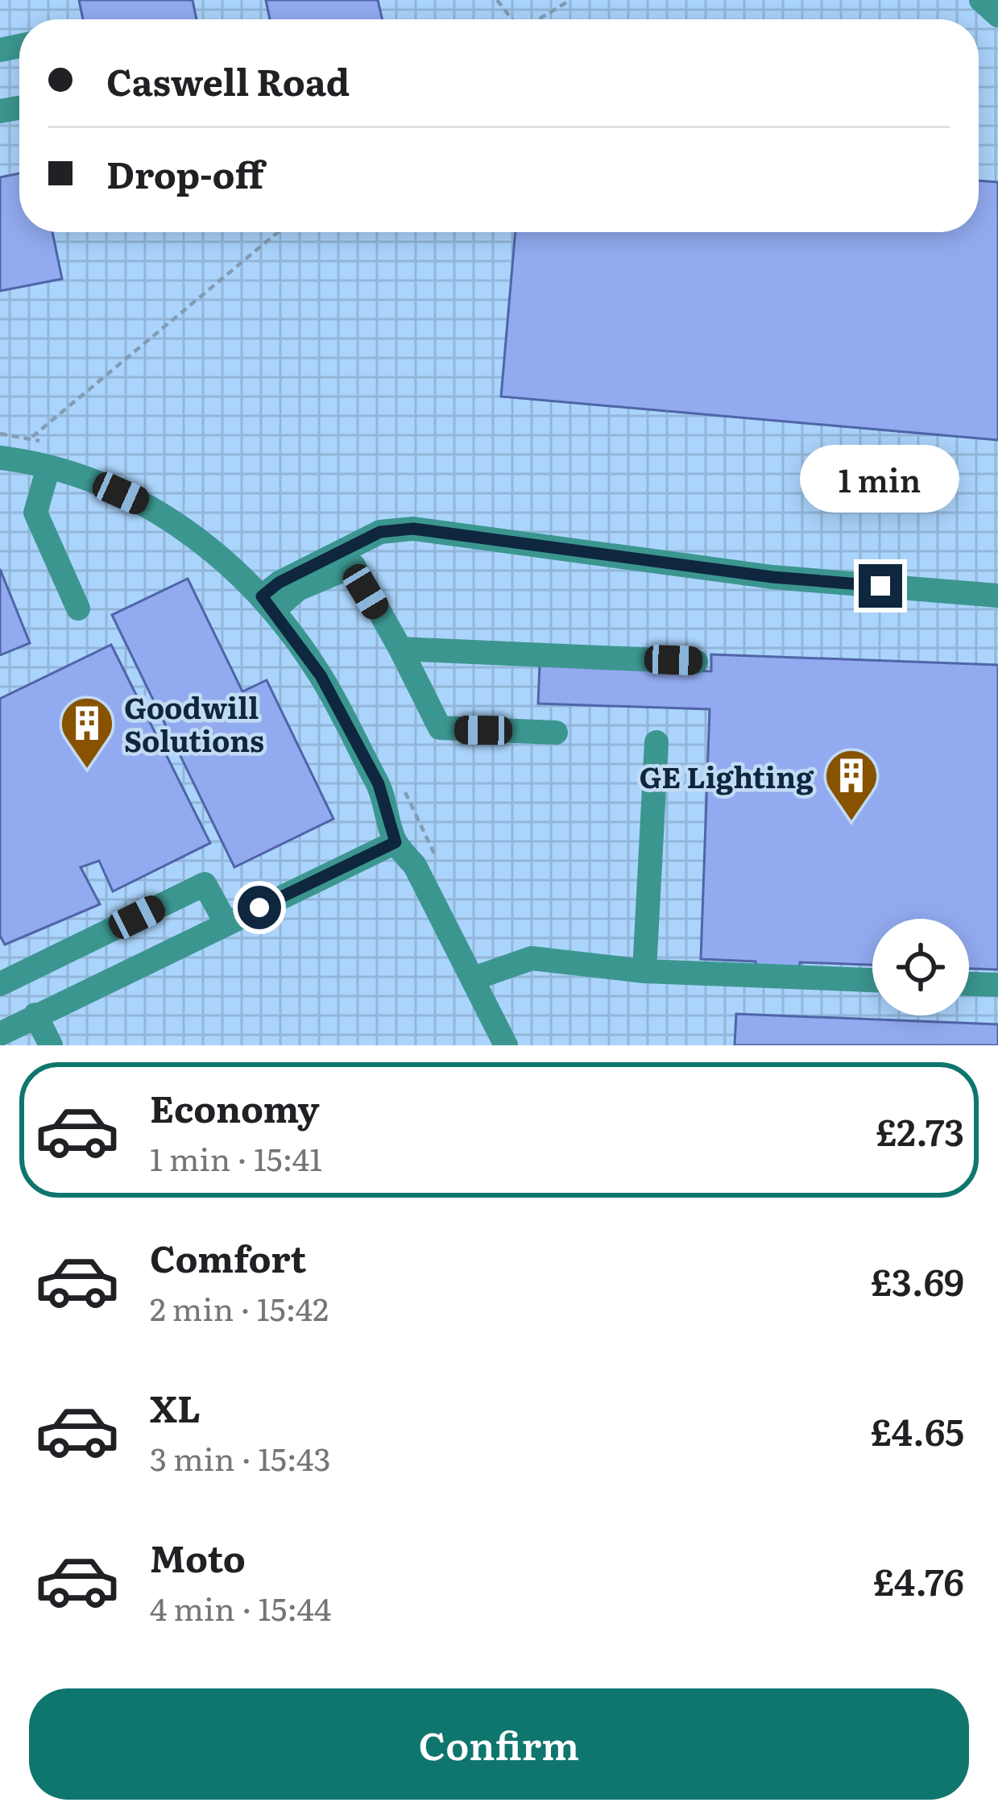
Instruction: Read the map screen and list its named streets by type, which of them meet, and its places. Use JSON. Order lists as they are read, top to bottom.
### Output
{
  "places": {
    "building": ["Goodwill Solutions", "GE Lighting"]
  },
  "page": {
    "banner": ["Caswell Road", "Drop-off"],
    "bubble": "1 min",
    "list": [
      {
        "name": "Economy",
        "note": "1 min · 15:41",
        "value": "£2.73"
      },
      {
        "name": "Comfort",
        "note": "2 min · 15:42",
        "value": "£3.69"
      },
      {
        "name": "XL",
        "note": "3 min · 15:43",
        "value": "£4.65"
      },
      {
        "name": "Moto",
        "note": "4 min · 15:44",
        "value": "£4.76"
      }
    ],
    "buttons": "Confirm"
  }
}
